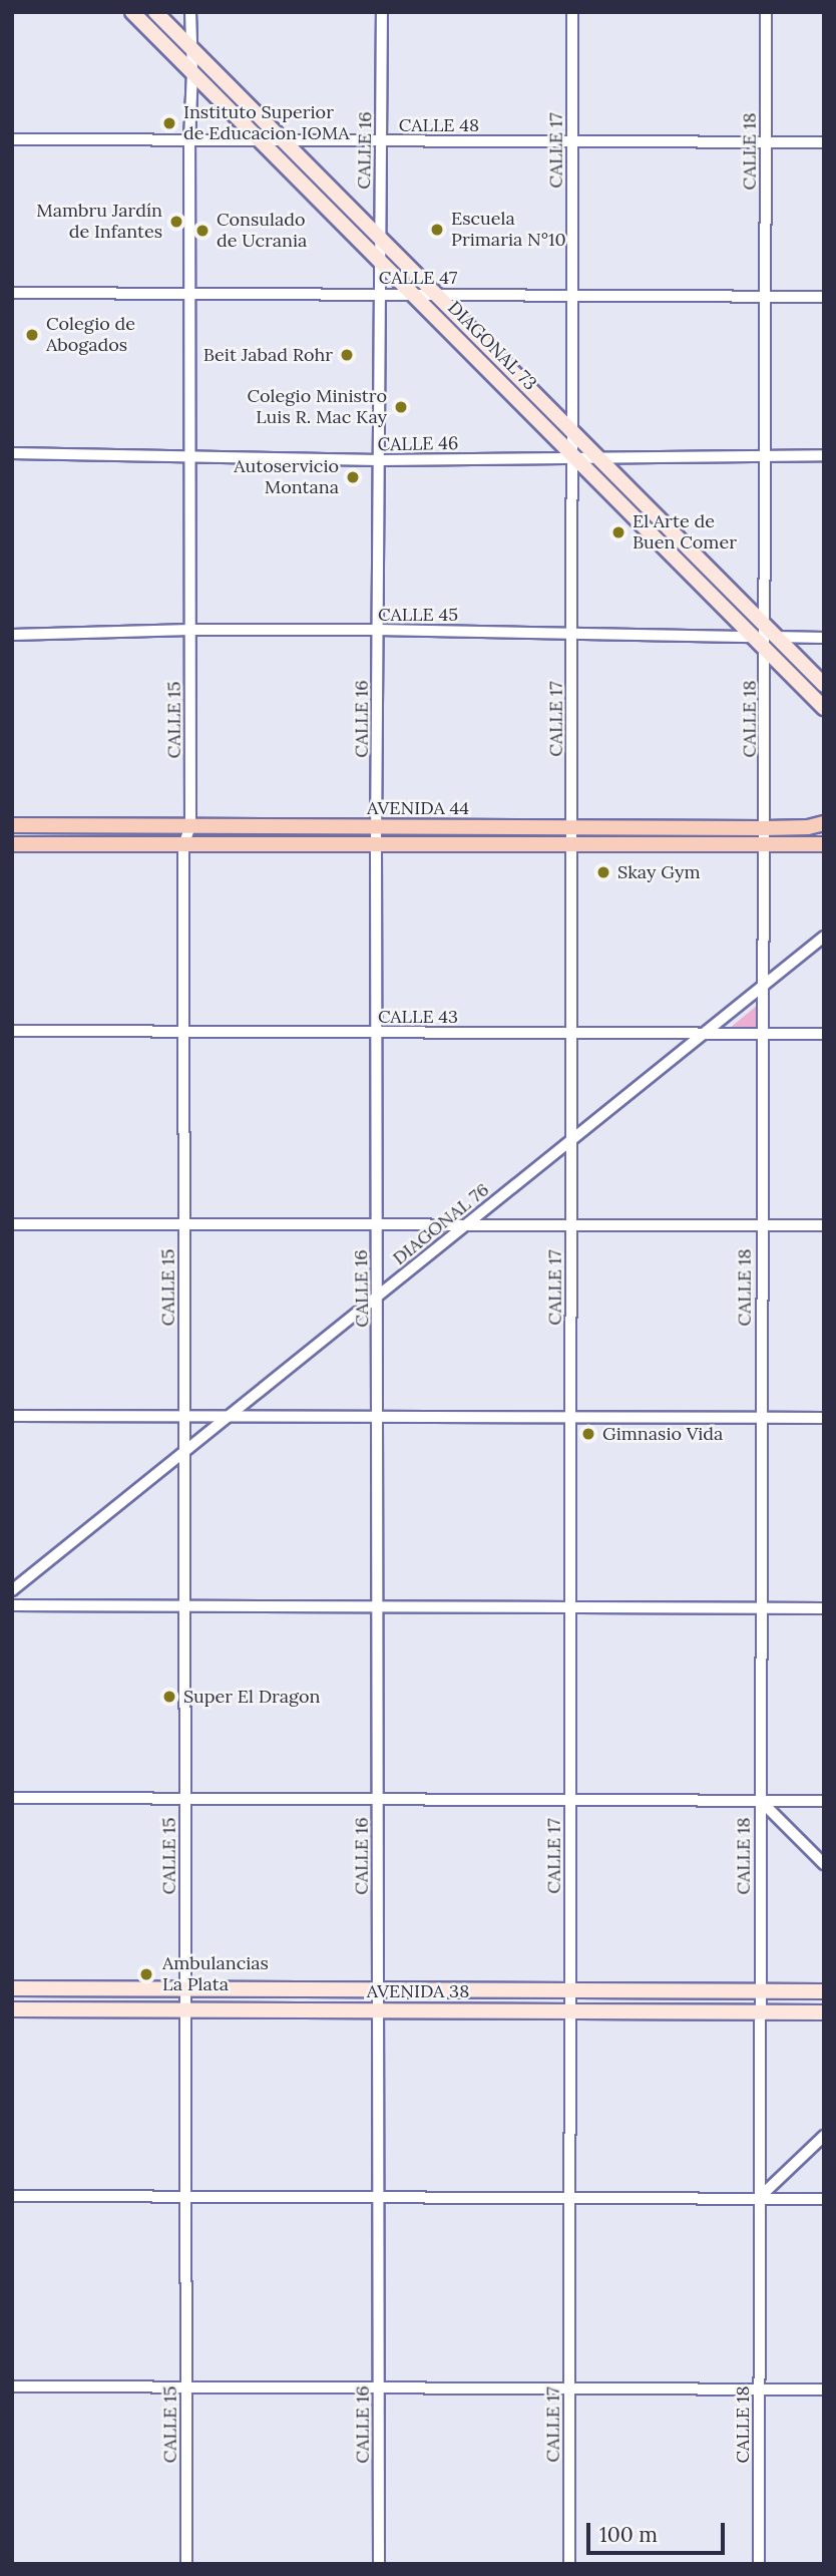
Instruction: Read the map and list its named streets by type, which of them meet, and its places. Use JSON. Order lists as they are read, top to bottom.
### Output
{
  "streets": {
    "main road": ["DIAGONAL 73", "AVENIDA 44", "AVENIDA 38"],
    "street": [
      "CALLE 48",
      "CALLE 16",
      "CALLE 17",
      "CALLE 18",
      "CALLE 47",
      "CALLE 46",
      "CALLE 45",
      "CALLE 15",
      "CALLE 43",
      "DIAGONAL 76"
    ]
  },
  "crossings": [
    ["CALLE 48", "CALLE 16"],
    ["CALLE 48", "CALLE 17"],
    ["CALLE 48", "CALLE 18"],
    ["CALLE 48", "DIAGONAL 73"],
    ["CALLE 48", "CALLE 15"],
    ["CALLE 16", "CALLE 47"],
    ["CALLE 16", "DIAGONAL 73"],
    ["CALLE 16", "CALLE 46"],
    ["CALLE 16", "CALLE 45"],
    ["CALLE 16", "AVENIDA 44"],
    ["CALLE 16", "CALLE 43"],
    ["CALLE 16", "DIAGONAL 76"],
    ["CALLE 16", "AVENIDA 38"],
    ["CALLE 17", "CALLE 47"],
    ["CALLE 17", "DIAGONAL 73"],
    ["CALLE 17", "CALLE 46"],
    ["CALLE 17", "CALLE 45"],
    ["CALLE 17", "AVENIDA 44"],
    ["CALLE 17", "CALLE 43"],
    ["CALLE 17", "DIAGONAL 76"],
    ["CALLE 17", "AVENIDA 38"],
    ["CALLE 18", "CALLE 47"],
    ["CALLE 18", "DIAGONAL 73"],
    ["CALLE 18", "CALLE 46"],
    ["CALLE 18", "CALLE 45"],
    ["CALLE 18", "AVENIDA 44"],
    ["CALLE 18", "CALLE 43"],
    ["CALLE 18", "DIAGONAL 76"],
    ["CALLE 18", "AVENIDA 38"],
    ["CALLE 47", "DIAGONAL 73"],
    ["CALLE 47", "CALLE 15"],
    ["DIAGONAL 73", "CALLE 46"],
    ["DIAGONAL 73", "CALLE 45"],
    ["DIAGONAL 73", "CALLE 15"],
    ["CALLE 46", "CALLE 15"],
    ["CALLE 45", "CALLE 15"],
    ["CALLE 15", "AVENIDA 44"],
    ["CALLE 15", "CALLE 43"],
    ["CALLE 15", "DIAGONAL 76"],
    ["CALLE 15", "AVENIDA 38"],
    ["CALLE 43", "DIAGONAL 76"]
  ],
  "places": [
    "Instituto Superior de Educacion IOMA",
    "Mambru Jardín de Infantes",
    "Escuela Primaria N°10",
    "Consulado de Ucrania",
    "Colegio de Abogados",
    "Beit Jabad Rohr",
    "Colegio Ministro Luis R. Mac Kay",
    "Autoservicio Montana",
    "El Arte de Buen Comer",
    "Skay Gym",
    "Gimnasio Vida",
    "Super El Dragon",
    "Ambulancias La Plata"
  ],
  "scale_bar": "100 m"
}
